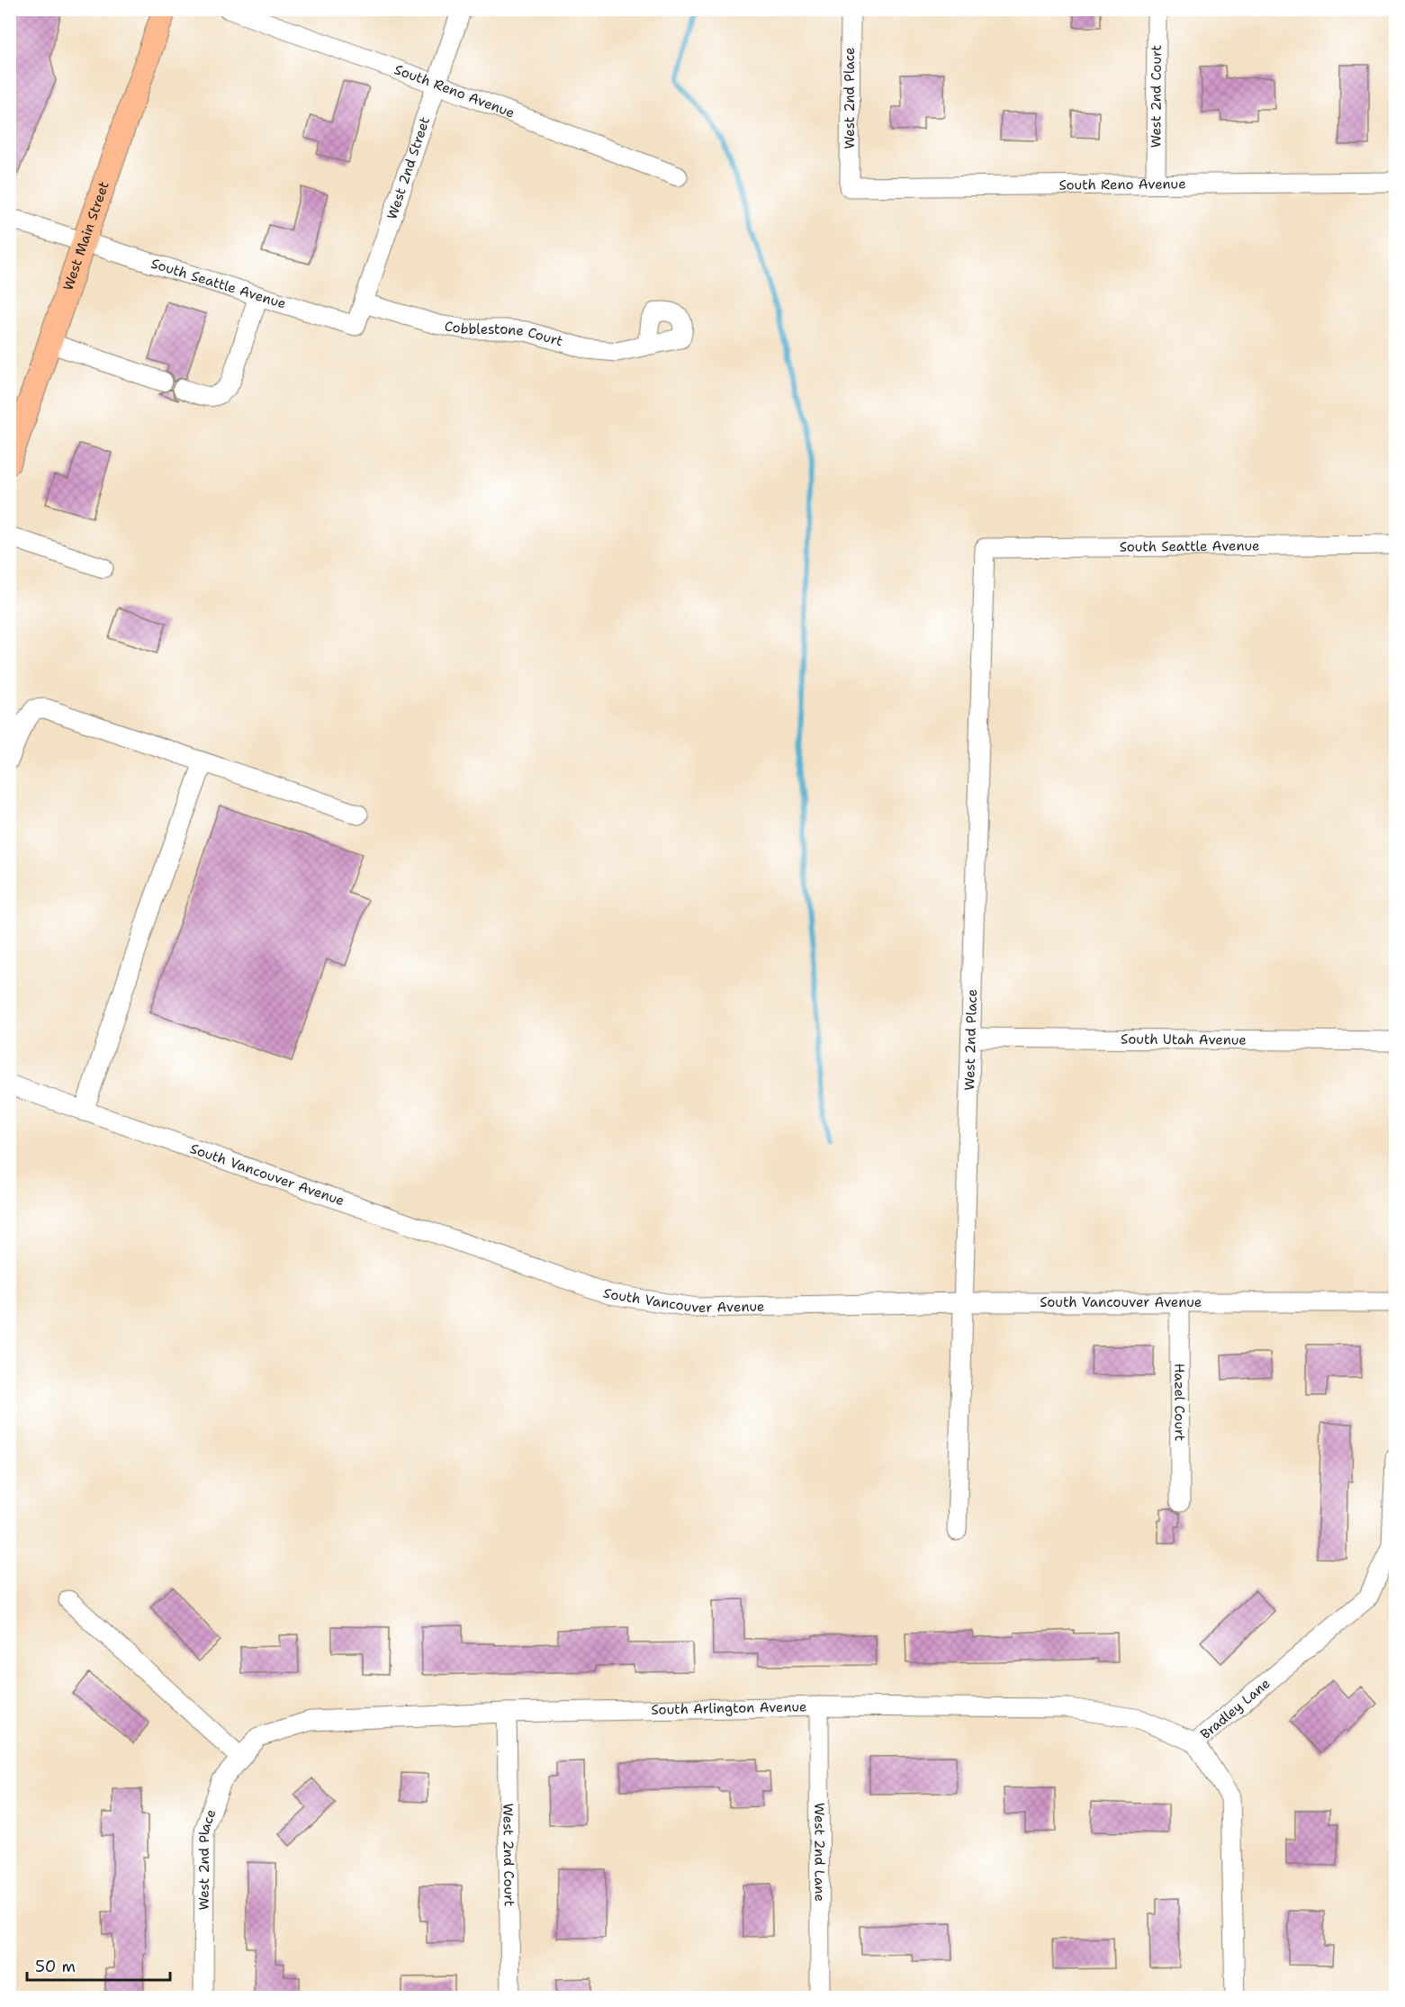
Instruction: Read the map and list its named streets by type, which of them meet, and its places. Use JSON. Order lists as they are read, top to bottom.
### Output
{
  "streets": {
    "main road": ["West Main Street"],
    "street": [
      "South Reno Avenue",
      "West 2nd Court",
      "West 2nd Place",
      "West 2nd Street",
      "South Seattle Avenue",
      "Cobblestone Court",
      "South Utah Avenue",
      "South Vancouver Avenue",
      "Hazel Court",
      "South Arlington Avenue",
      "Bradley Lane",
      "West 2nd Lane"
    ]
  },
  "crossings": [
    ["South Reno Avenue", "West 2nd Court"],
    ["South Reno Avenue", "West 2nd Place"],
    ["South Reno Avenue", "West 2nd Street"],
    ["West 2nd Court", "South Arlington Avenue"],
    ["West 2nd Place", "South Seattle Avenue"],
    ["West 2nd Place", "South Utah Avenue"],
    ["West 2nd Place", "South Vancouver Avenue"],
    ["West 2nd Place", "South Arlington Avenue"],
    ["West 2nd Street", "South Seattle Avenue"],
    ["West 2nd Street", "Cobblestone Court"],
    ["West Main Street", "South Seattle Avenue"],
    ["South Vancouver Avenue", "Hazel Court"],
    ["South Arlington Avenue", "Bradley Lane"],
    ["South Arlington Avenue", "West 2nd Lane"]
  ],
  "scale_bar": "50 m"
}
